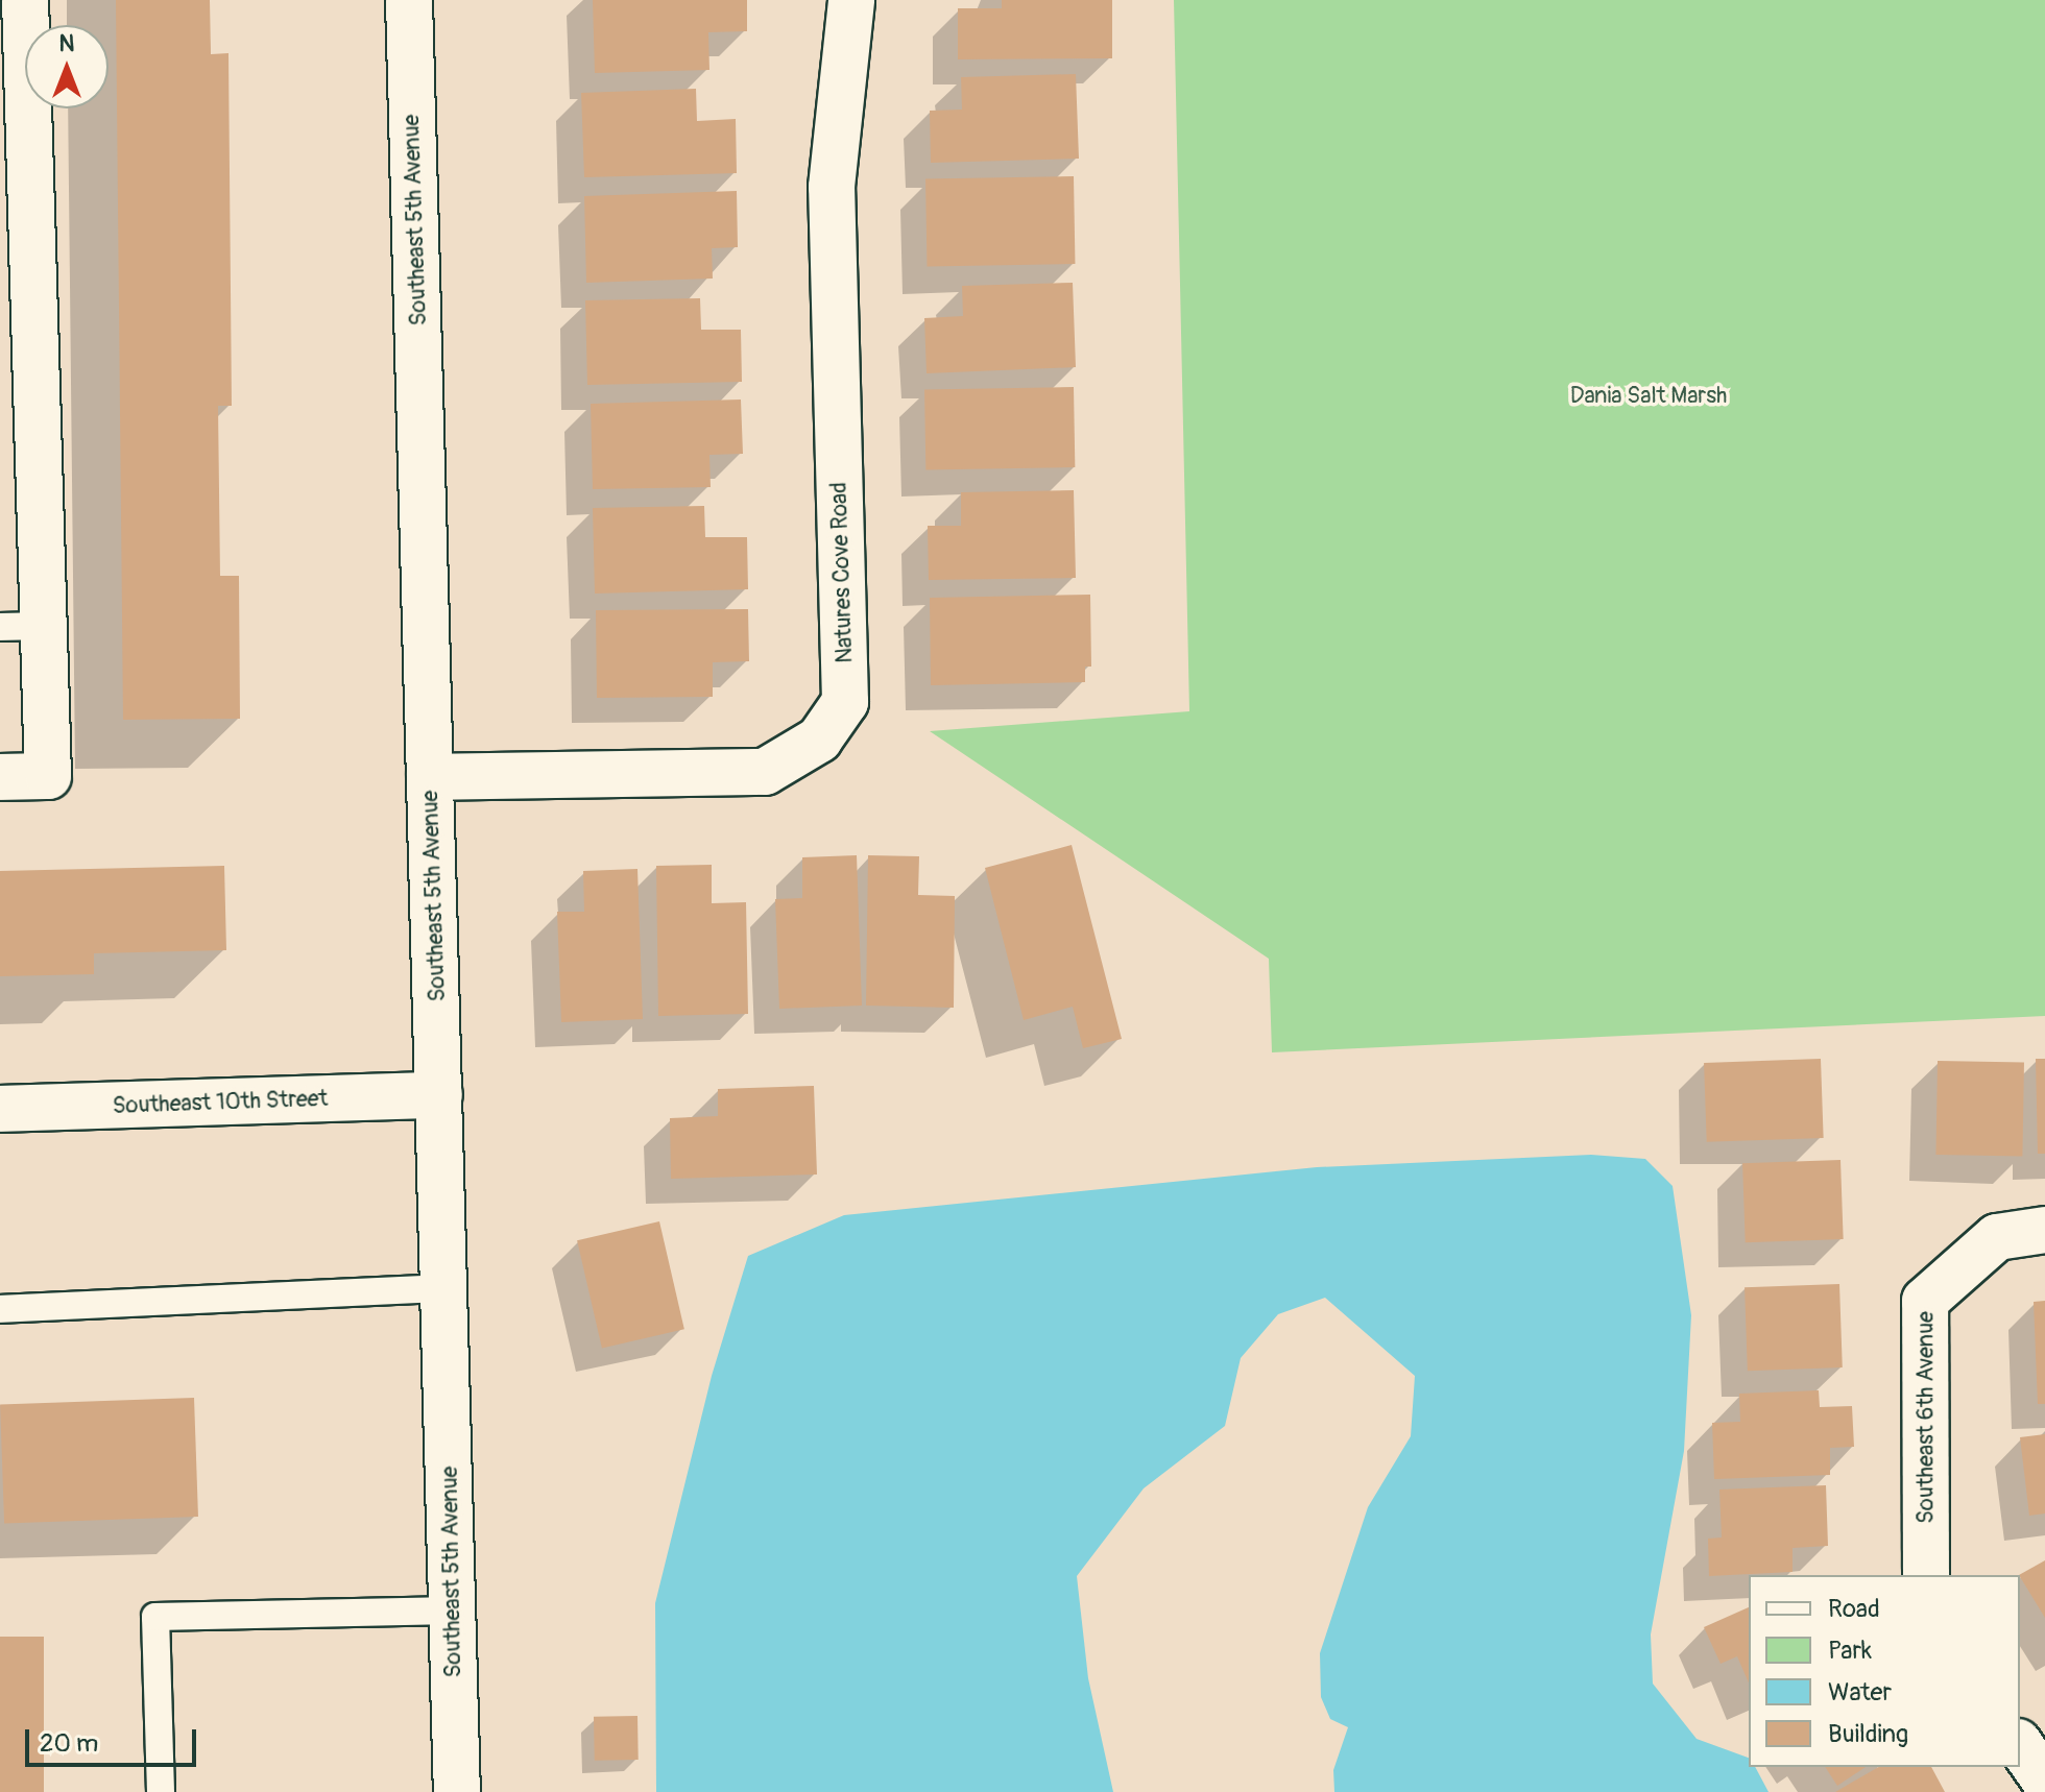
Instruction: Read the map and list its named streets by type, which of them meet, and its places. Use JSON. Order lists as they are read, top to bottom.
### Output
{
  "streets": {
    "street": [
      "Southeast 5th Avenue",
      "Natures Cove Road",
      "Southeast 10th Street",
      "Southeast 6th Avenue"
    ]
  },
  "crossings": [
    ["Southeast 5th Avenue", "Natures Cove Road"],
    ["Southeast 5th Avenue", "Southeast 10th Street"]
  ],
  "parks": ["Dania Salt Marsh"],
  "legend": [
    "Road",
    "Park",
    "Water",
    "Building"
  ],
  "scale_bar": "20 m",
  "north": "top"
}
